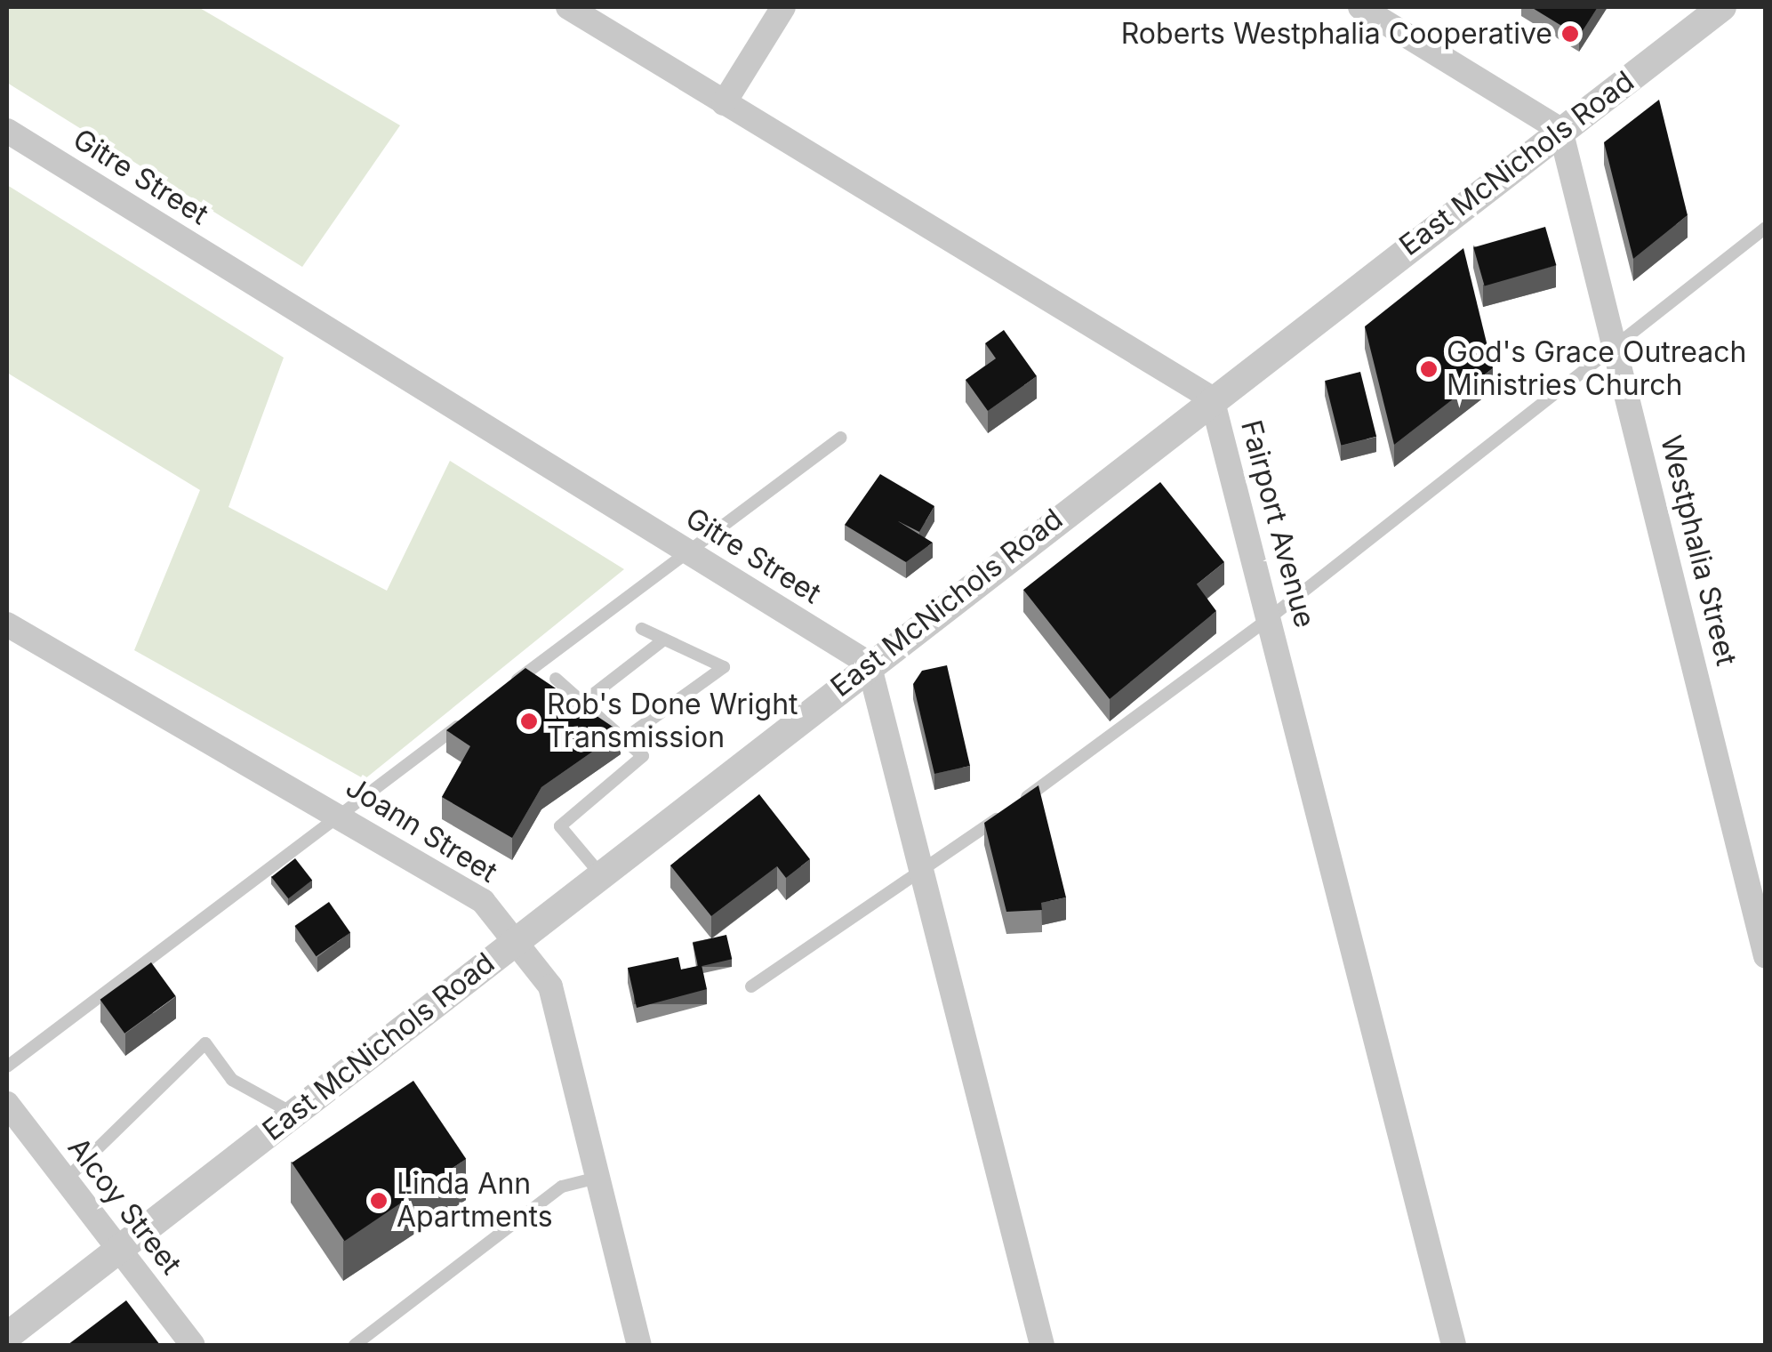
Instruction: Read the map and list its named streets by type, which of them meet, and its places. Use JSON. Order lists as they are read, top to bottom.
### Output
{
  "streets": {
    "street": [
      "East McNichols Road",
      "Gitre Street",
      "Fairport Avenue",
      "Westphalia Street",
      "Joann Street",
      "Alcoy Street"
    ]
  },
  "crossings": [
    ["East McNichols Road", "Gitre Street"],
    ["East McNichols Road", "Fairport Avenue"],
    ["East McNichols Road", "Westphalia Street"],
    ["East McNichols Road", "Joann Street"],
    ["East McNichols Road", "Alcoy Street"]
  ],
  "places": [
    "Roberts Westphalia Cooperative",
    "God's Grace Outreach Ministries Church",
    "Rob's Done Wright Transmission",
    "Linda Ann Apartments"
  ]
}
